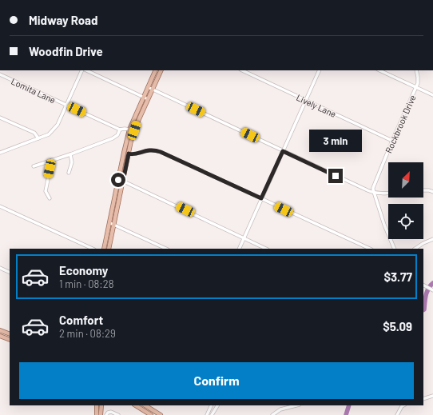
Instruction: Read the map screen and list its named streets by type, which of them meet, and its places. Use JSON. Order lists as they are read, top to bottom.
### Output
{
  "streets": {
    "street": ["Lomita Lane", "Lively Lane", "Rockbrook Drive"]
  },
  "crossings": [
    ["Lively Lane", "Rockbrook Drive"]
  ],
  "north": "top right",
  "page": {
    "banner": ["Midway Road", "Woodfin Drive"],
    "bubble": "3 min",
    "list": [
      {
        "name": "Economy",
        "note": "1 min · 08:28",
        "value": "$3.77"
      },
      {
        "name": "Comfort",
        "note": "2 min · 08:29",
        "value": "$5.09"
      }
    ],
    "buttons": "Confirm"
  }
}
